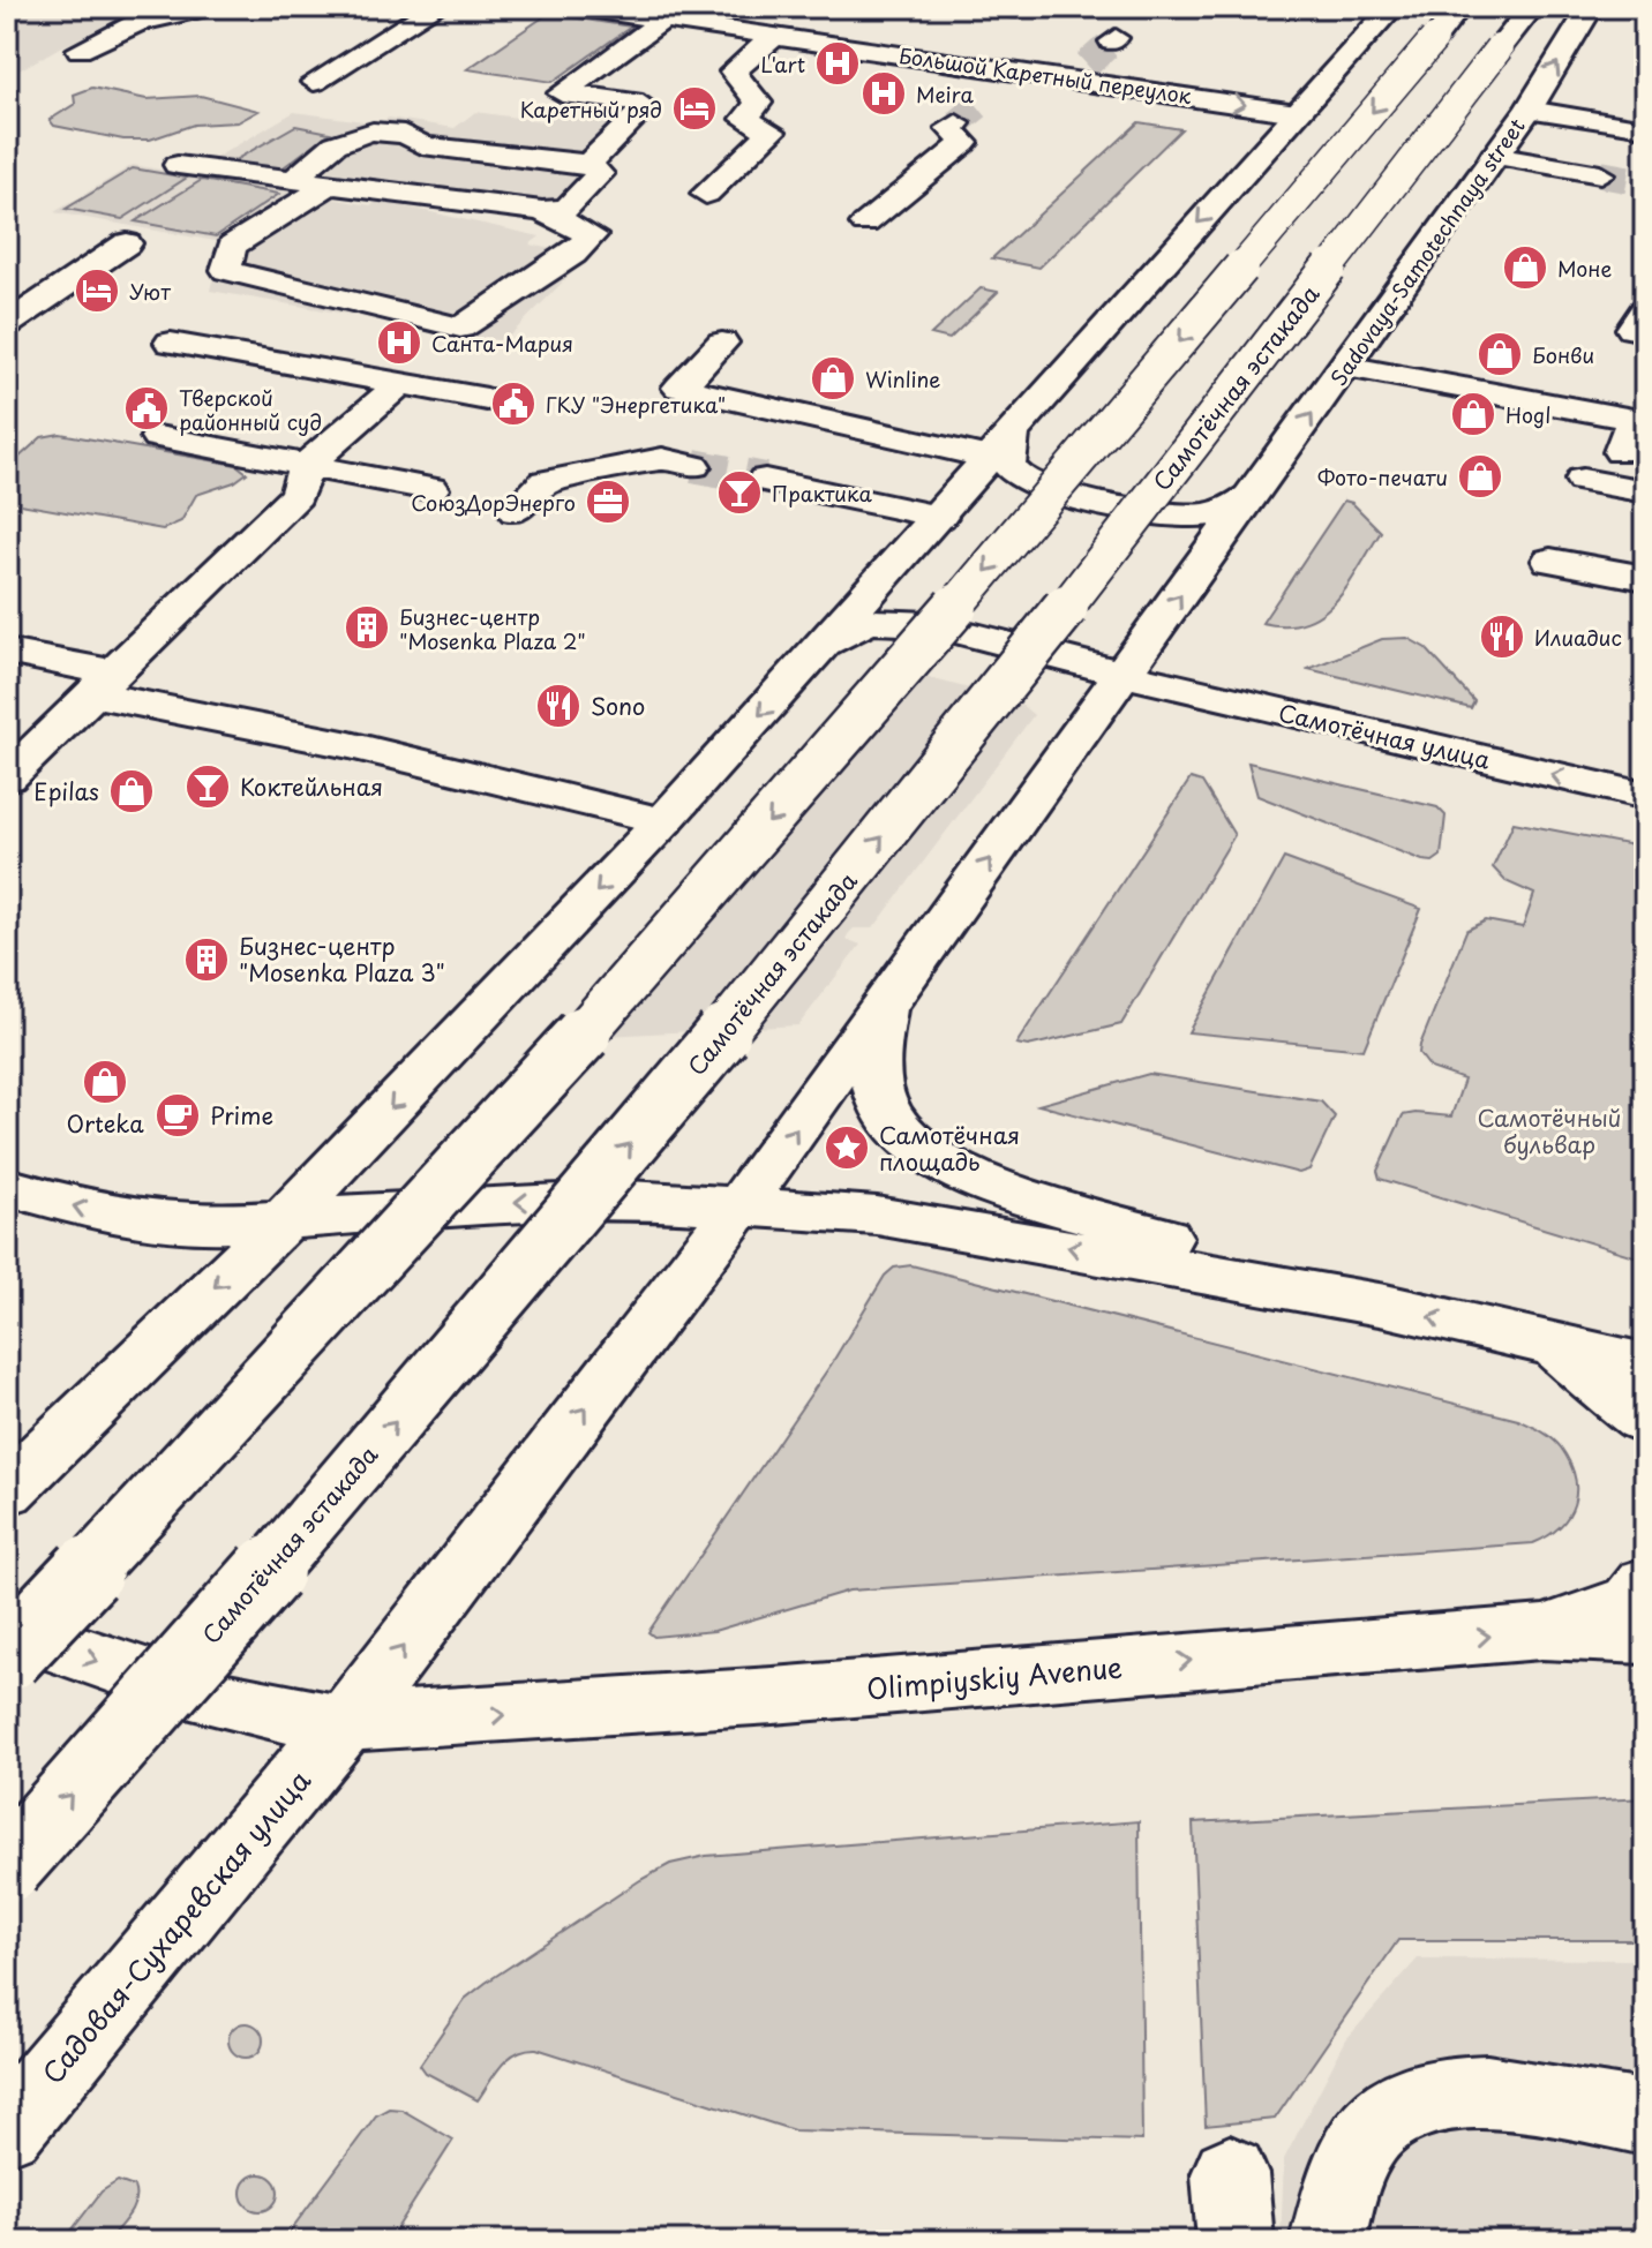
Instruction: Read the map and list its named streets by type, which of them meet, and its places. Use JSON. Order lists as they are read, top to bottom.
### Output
{
  "streets": {
    "main road": [
      "Большой Каретный переулок",
      "Sadovaya-Samotechnaya street",
      "Самотёчная эстакада",
      "Самотёчная улица",
      "Olimpiyskiy Avenue",
      "Садовая-Сухаревская улица"
    ]
  },
  "crossings": [
    ["Sadovaya-Samotechnaya street", "Самотёчная улица"],
    ["Olimpiyskiy Avenue", "Садовая-Сухаревская улица"]
  ],
  "parks": ["Самотёчный бульвар"],
  "places": {
    "hospital": ["L'art", "Meira", "Санта-Мария"],
    "hotel": ["Каретный ряд", "Уют"],
    "shop": [
      "Моне",
      "Бонви",
      "Winline",
      "Hogl",
      "Фото-печати",
      "Epilas",
      "Orteka"
    ],
    "public building": ["ГКУ \"Энергетика\"", "Тверской районный суд"],
    "bar": ["Практика", "Коктейльная"],
    "office": ["СоюзДорЭнерго"],
    "building": ["Бизнес-центр \"Mosenka Plaza 2\"", "Бизнес-центр \"Mosenka Plaza 3\""],
    "restaurant": ["Илиадис", "Sono"],
    "cafe": ["Prime"],
    "place": ["Самотёчная площадь"]
  }
}
